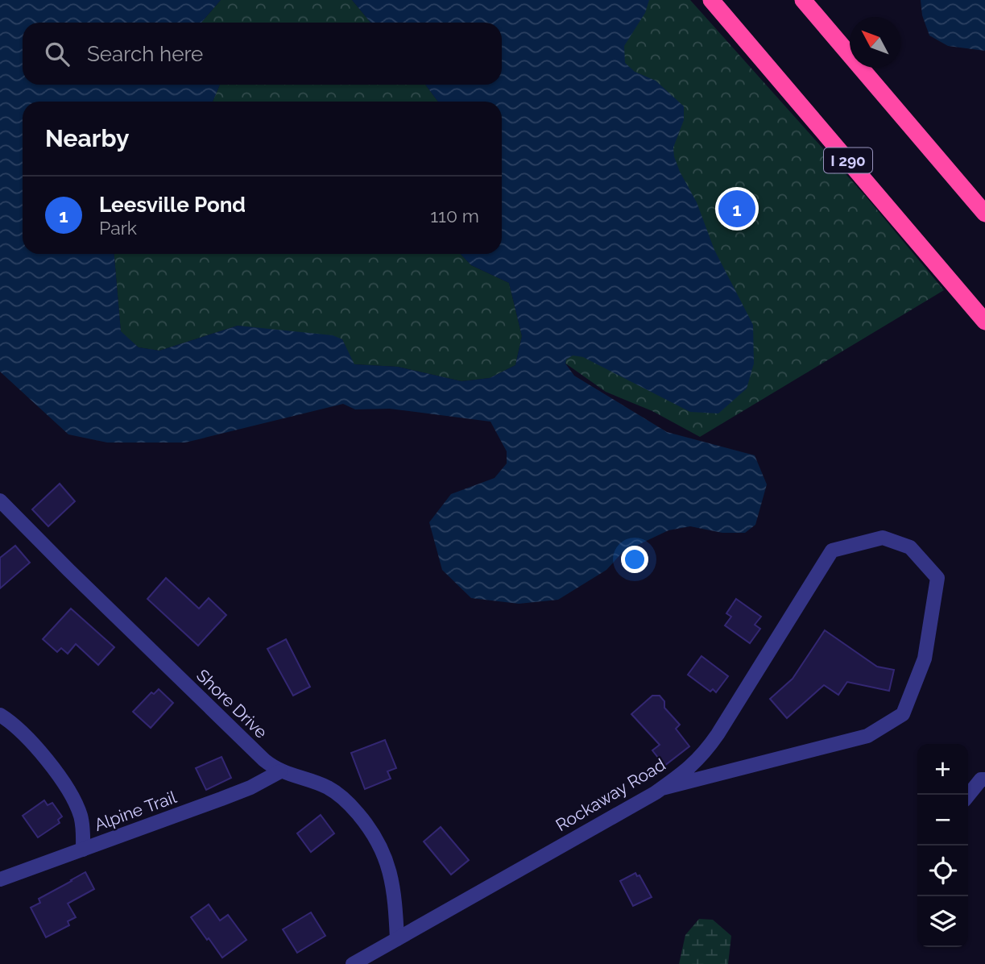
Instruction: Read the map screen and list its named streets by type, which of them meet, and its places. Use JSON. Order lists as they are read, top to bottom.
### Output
{
  "streets": {
    "highway": ["I 290"],
    "street": ["Shore Drive", "Rockaway Road", "Alpine Trail"]
  },
  "crossings": [
    ["Shore Drive", "Rockaway Road"],
    ["Shore Drive", "Alpine Trail"]
  ],
  "north": "top left",
  "page": {
    "search": "Search here",
    "heading": "Nearby",
    "list": [
      {
        "mark": "1",
        "name": "Leesville Pond",
        "note": "Park",
        "value": "110 m"
      }
    ],
    "pins": "1",
    "map_buttons": ["+", "−"]
  }
}
